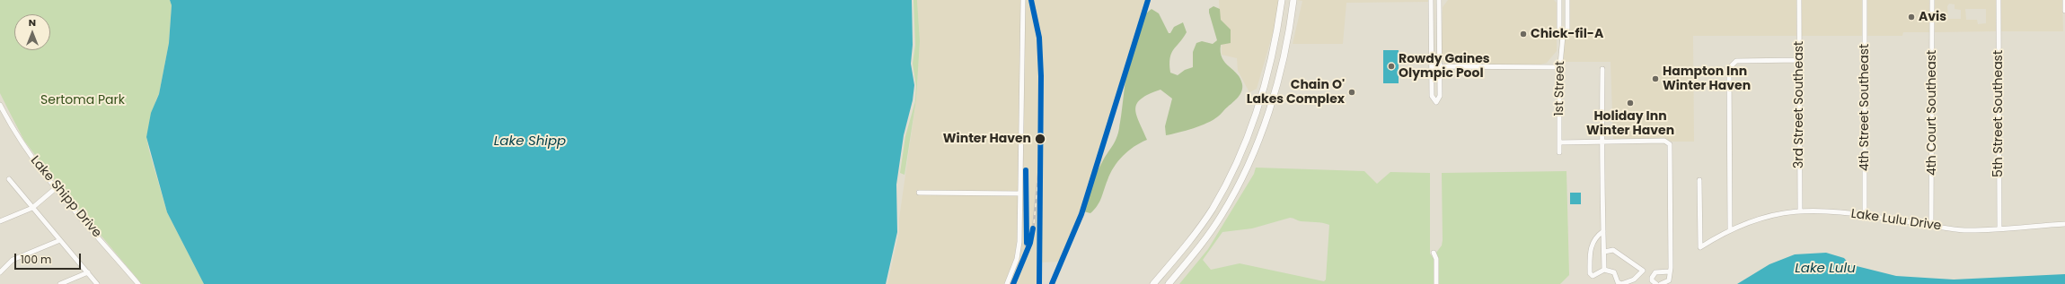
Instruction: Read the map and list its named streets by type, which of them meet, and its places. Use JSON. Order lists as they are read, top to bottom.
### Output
{
  "streets": {
    "street": [
      "1st Street",
      "3rd Street Southeast",
      "4th Street Southeast",
      "4th Court Southeast",
      "5th Street Southeast",
      "Lake Shipp Drive",
      "Lake Lulu Drive"
    ]
  },
  "crossings": [
    ["3rd Street Southeast", "Lake Lulu Drive"],
    ["4th Street Southeast", "Lake Lulu Drive"],
    ["4th Court Southeast", "Lake Lulu Drive"],
    ["5th Street Southeast", "Lake Lulu Drive"]
  ],
  "water": ["Lake Shipp", "Lake Lulu"],
  "parks": ["Sertoma Park"],
  "places": [
    "Avis",
    "Chick-fil-A",
    "Rowdy Gaines Olympic Pool",
    "Hampton Inn Winter Haven",
    "Chain O' Lakes Complex",
    "Holiday Inn Winter Haven",
    "Winter Haven"
  ],
  "scale_bar": "100 m",
  "north": "top"
}
